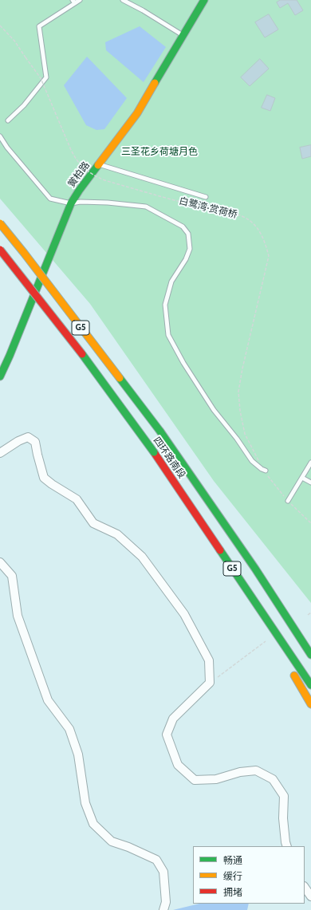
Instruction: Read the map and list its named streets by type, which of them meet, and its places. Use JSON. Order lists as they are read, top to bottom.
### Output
{
  "streets": {
    "main road": ["黉柏路", "G5", "四环路南段"],
    "path": ["白鹭湾·赏荷桥"]
  },
  "parks": ["三圣花乡荷塘月色"],
  "legend": ["畅通", "缓行", "拥堵"]
}
